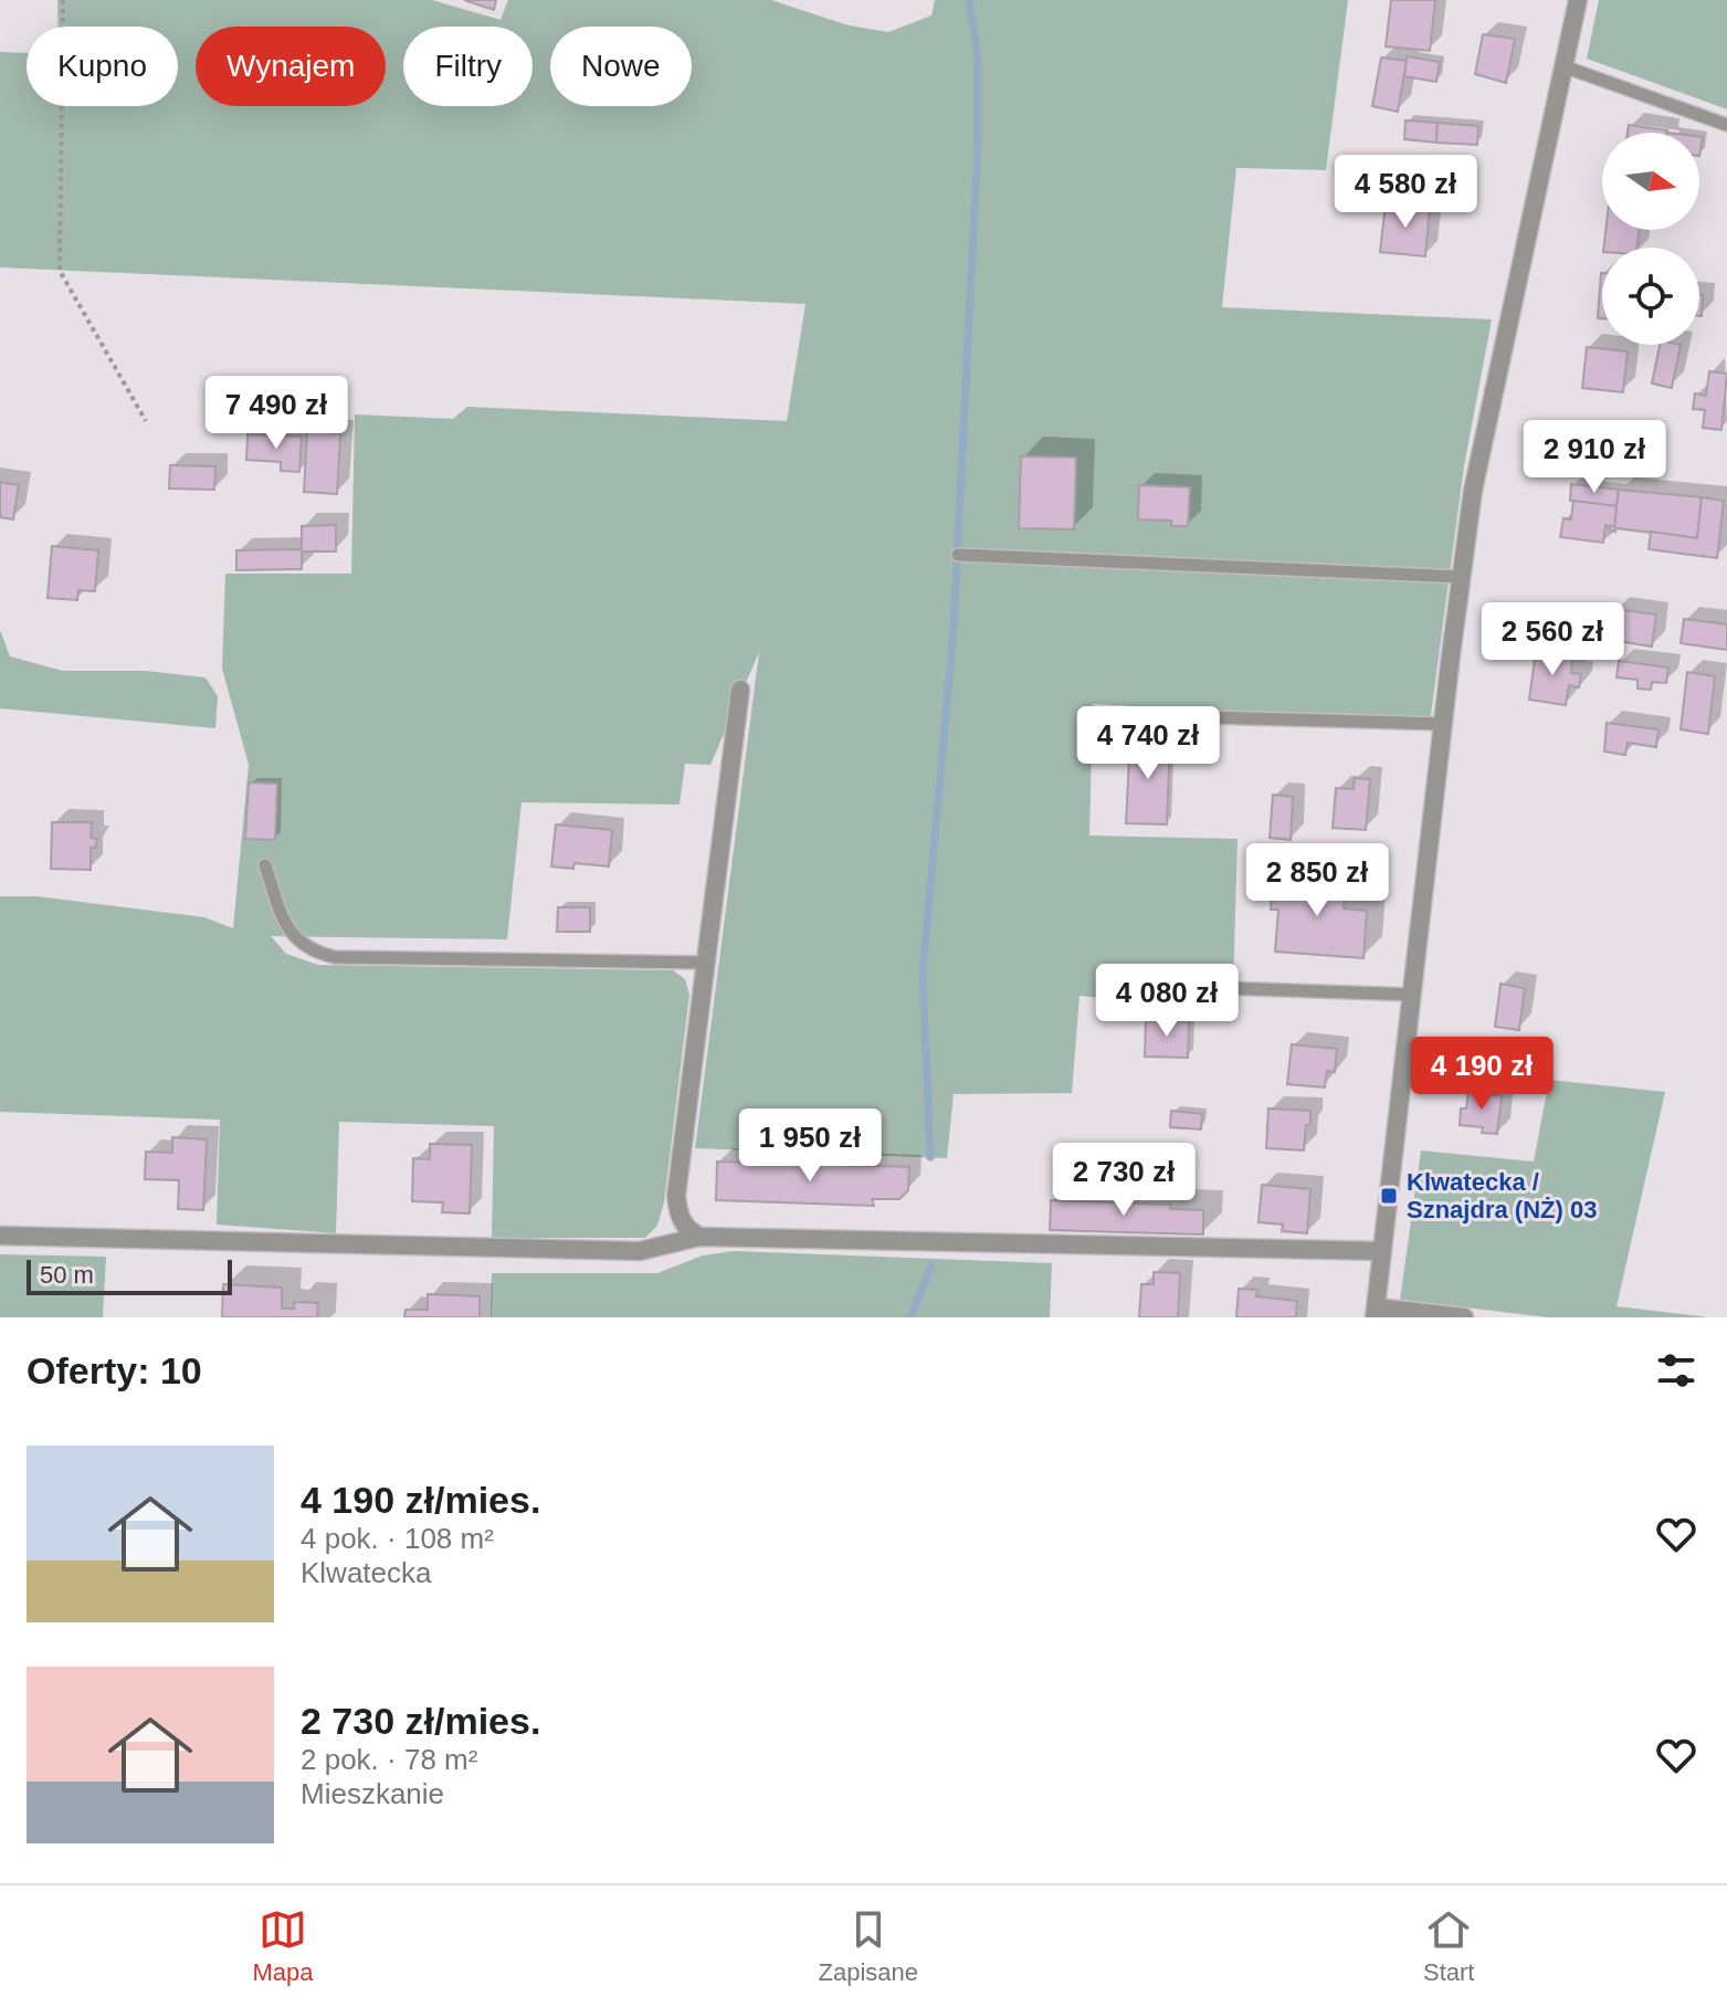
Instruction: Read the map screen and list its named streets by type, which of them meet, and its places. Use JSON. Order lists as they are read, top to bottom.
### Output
{
  "places": {
    "transit": ["Klwatecka / Sznajdra (NŻ) 03"]
  },
  "scale_bar": "50 m",
  "north": "right",
  "page": {
    "chip": [
      "Kupno",
      "Wynajem",
      "Filtry",
      "Nowe"
    ],
    "price": [
      "4 580 zł",
      "7 490 zł",
      "2 910 zł",
      "2 560 zł",
      "4 740 zł",
      "2 850 zł",
      "4 080 zł",
      "4 190 zł",
      "1 950 zł",
      "2 730 zł"
    ],
    "scale": "50 m",
    "heading": "Oferty: 10",
    "list": [
      {
        "name": "4 190 zł/mies.",
        "note": "4 pok. · 108 m² · Klwatecka"
      },
      {
        "name": "2 730 zł/mies.",
        "note": "2 pok. · 78 m² · Mieszkanie"
      }
    ],
    "tabs": ["Mapa", "Zapisane", "Start"]
  }
}
